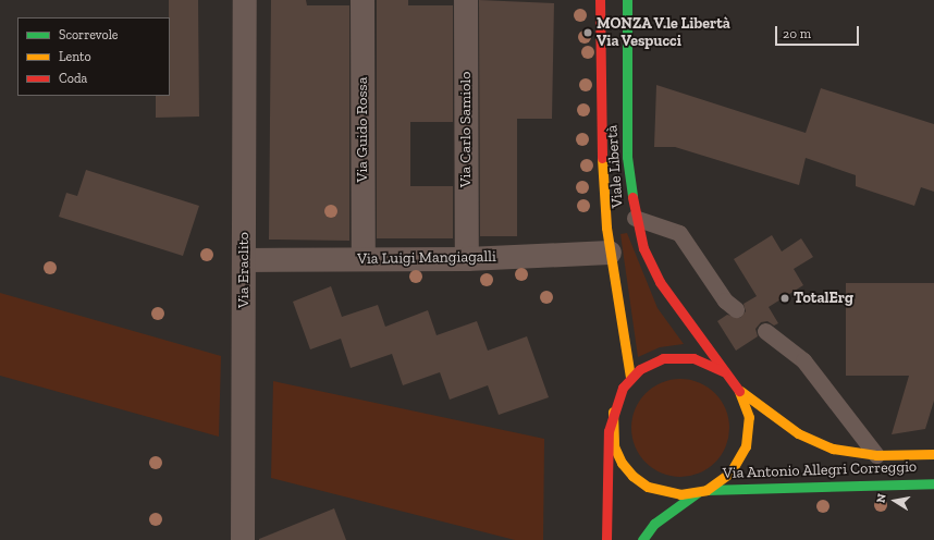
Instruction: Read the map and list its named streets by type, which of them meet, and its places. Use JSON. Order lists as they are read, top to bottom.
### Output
{
  "streets": {
    "main road": ["Viale Libertà", "Via Antonio Allegri Correggio"],
    "street": [
      "Via Guido Rossa",
      "Via Carlo Samiolo",
      "Via Luigi Mangiagalli",
      "Via Eraclito"
    ]
  },
  "crossings": [
    ["Via Guido Rossa", "Via Luigi Mangiagalli"],
    ["Via Carlo Samiolo", "Via Luigi Mangiagalli"],
    ["Viale Libertà", "Via Luigi Mangiagalli"],
    ["Viale Libertà", "Via Antonio Allegri Correggio"],
    ["Via Luigi Mangiagalli", "Via Eraclito"]
  ],
  "places": ["MONZA V.le Libertà Via Vespucci", "TotalErg"],
  "legend": ["Scorrevole", "Lento", "Coda"],
  "scale_bar": "20 m",
  "north": "left"
}
